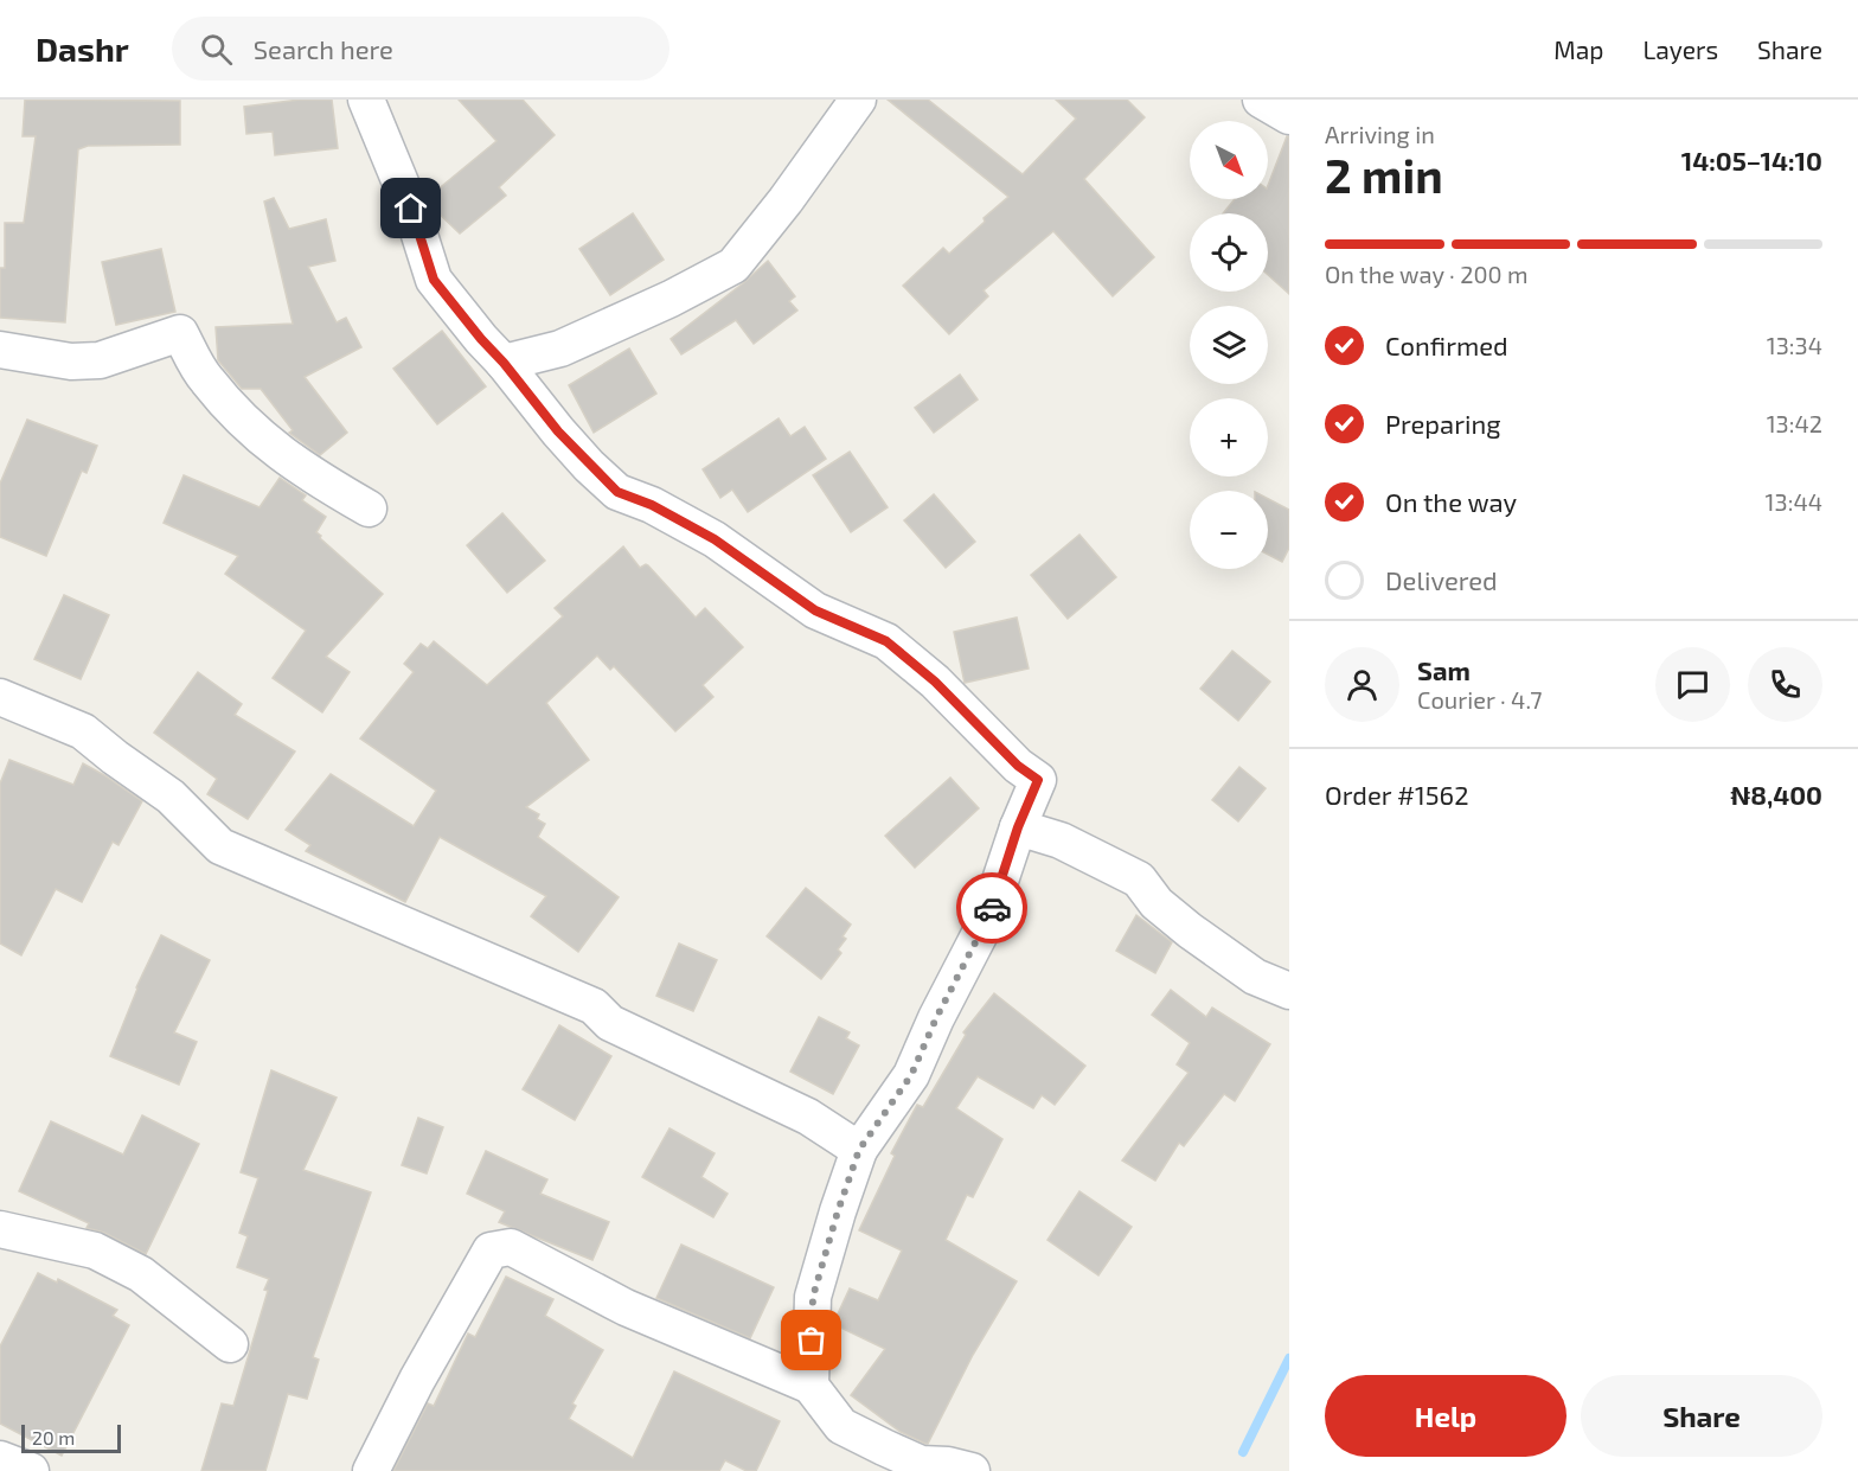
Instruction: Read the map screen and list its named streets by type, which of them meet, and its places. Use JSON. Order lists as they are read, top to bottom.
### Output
{
  "scale_bar": "20 m",
  "north": "bottom right",
  "page": {
    "header": "Dashr",
    "search": "Search here",
    "nav": ["Map", "Layers", "Share"],
    "heading": ["2 min", "Arriving in", "14:05–14:10"],
    "panel": [
      "Sam",
      "Courier · 4.7",
      "Order #1562",
      "₦8,400"
    ],
    "map_buttons": ["+", "−"],
    "bar": "On the way · 200 m",
    "list": [
      ["Confirmed", "13:34"],
      ["Preparing", "13:42"],
      ["On the way", "13:44"],
      "Delivered"
    ],
    "buttons": ["Help", "Share"],
    "scale": "20 m"
  }
}
